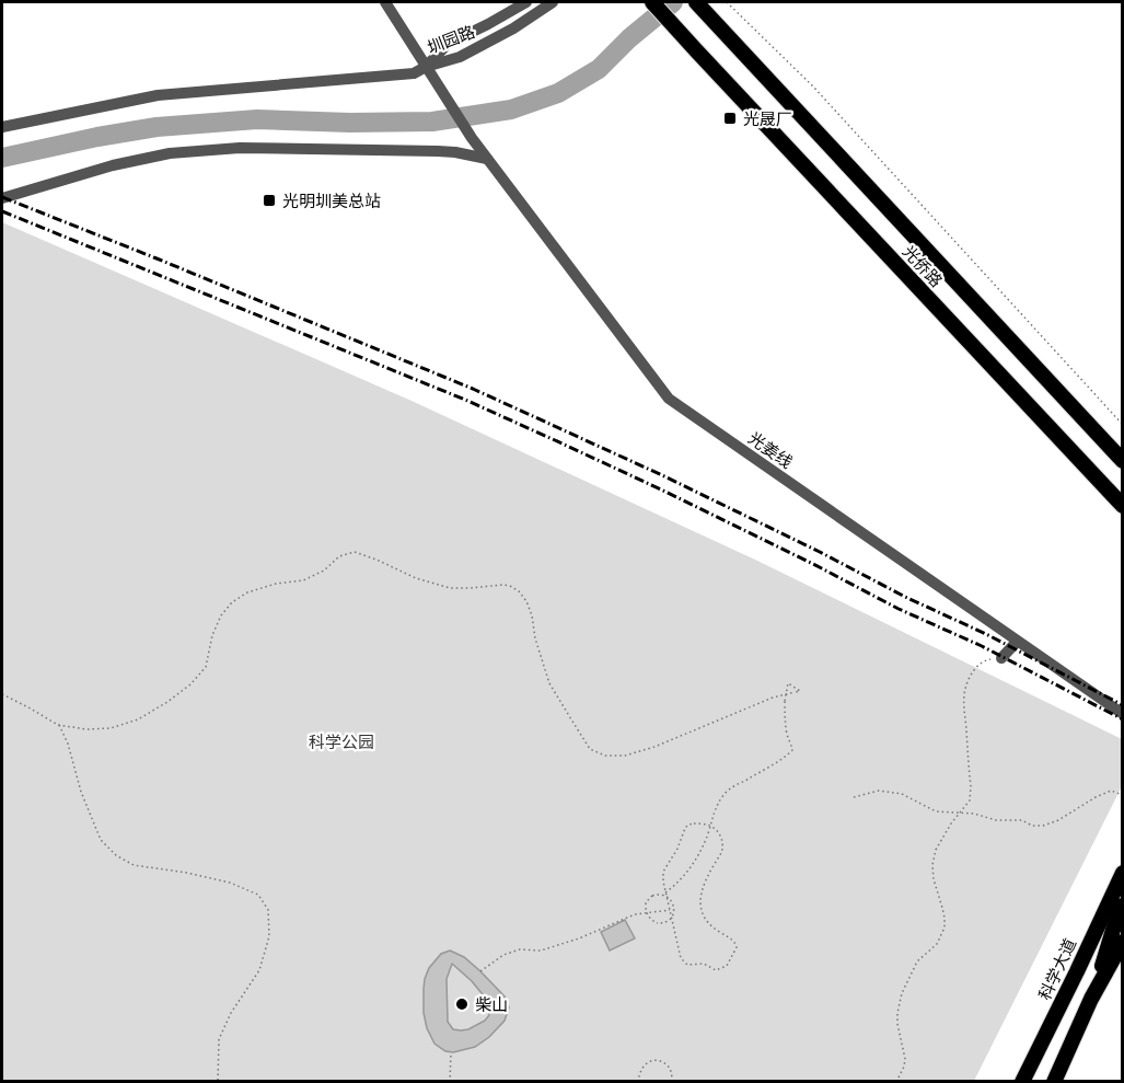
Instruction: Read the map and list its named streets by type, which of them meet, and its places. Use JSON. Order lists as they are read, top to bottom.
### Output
{
  "streets": {
    "main road": ["光侨路", "科学大道"],
    "street": ["圳园路", "光姜线"]
  },
  "crossings": [
    ["圳园路", "光姜线"]
  ],
  "parks": ["科学公园"],
  "places": {
    "transit": ["光晟厂", "光明圳美总站"],
    "other": ["柴山"]
  }
}
